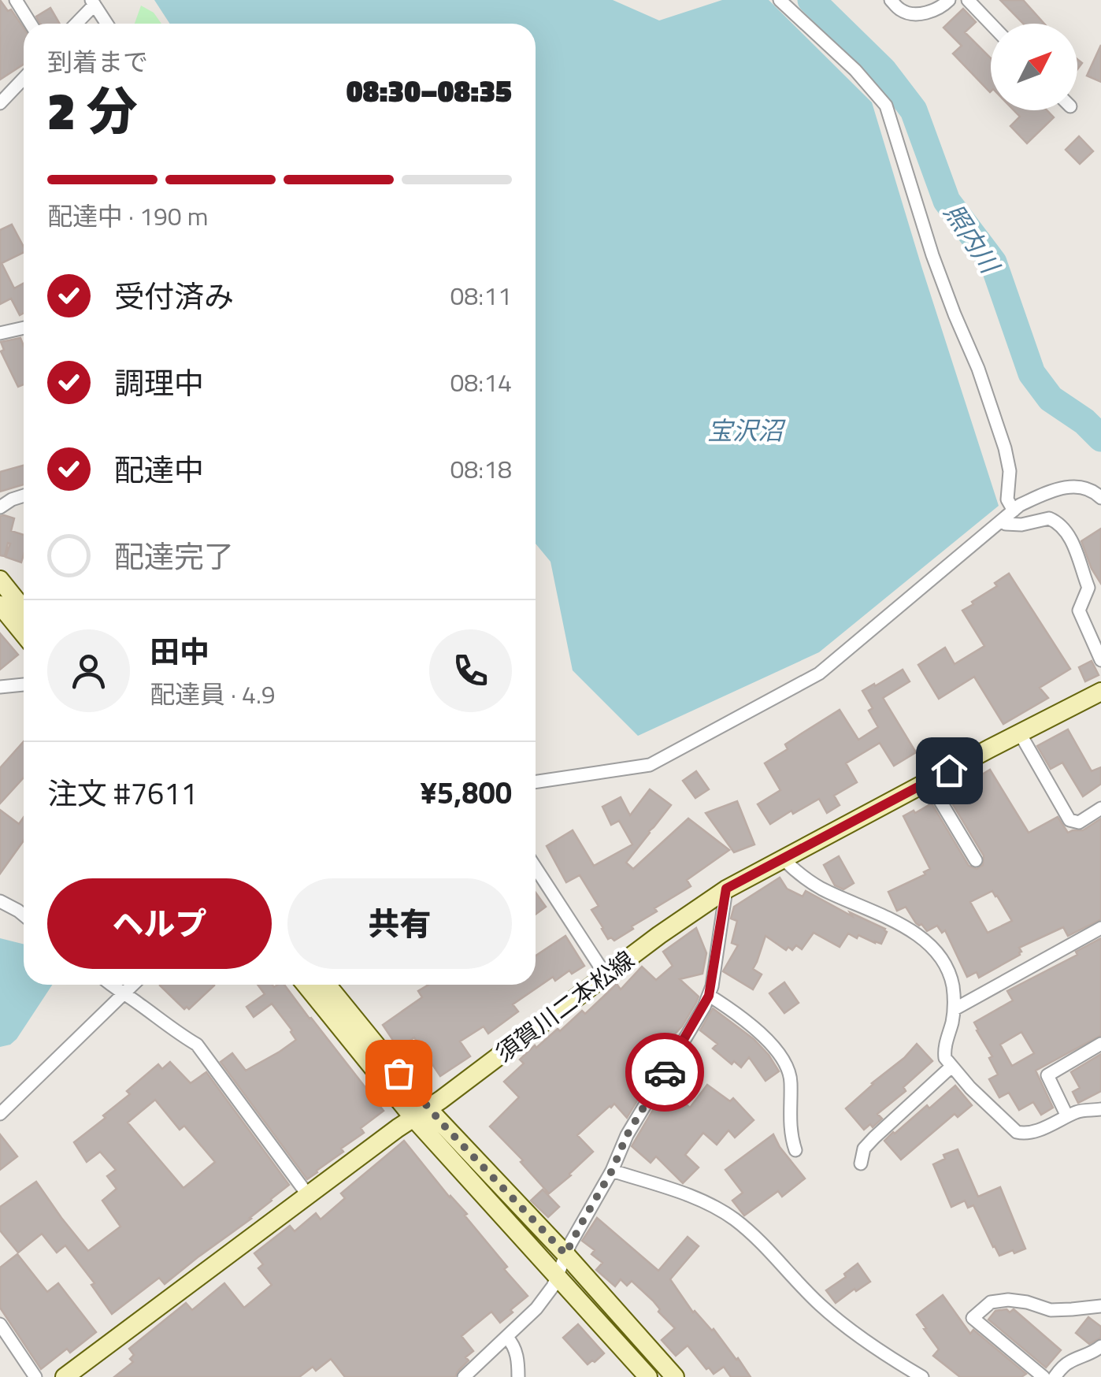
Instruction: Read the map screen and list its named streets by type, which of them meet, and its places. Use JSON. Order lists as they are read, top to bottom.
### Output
{
  "streets": {
    "main road": ["須賀川二本松線"]
  },
  "water": ["照内川", "宝沢沼"],
  "north": "top right",
  "page": {
    "heading": ["2 分", "到着まで", "08:30–08:35"],
    "panel": [
      "田中",
      "配達員 · 4.9",
      "注文 #7611",
      "¥5,800"
    ],
    "bar": "配達中 · 190 m",
    "list": [
      ["受付済み", "08:11"],
      ["調理中", "08:14"],
      ["配達中", "08:18"],
      "配達完了"
    ],
    "buttons": ["ヘルプ", "共有"]
  }
}
